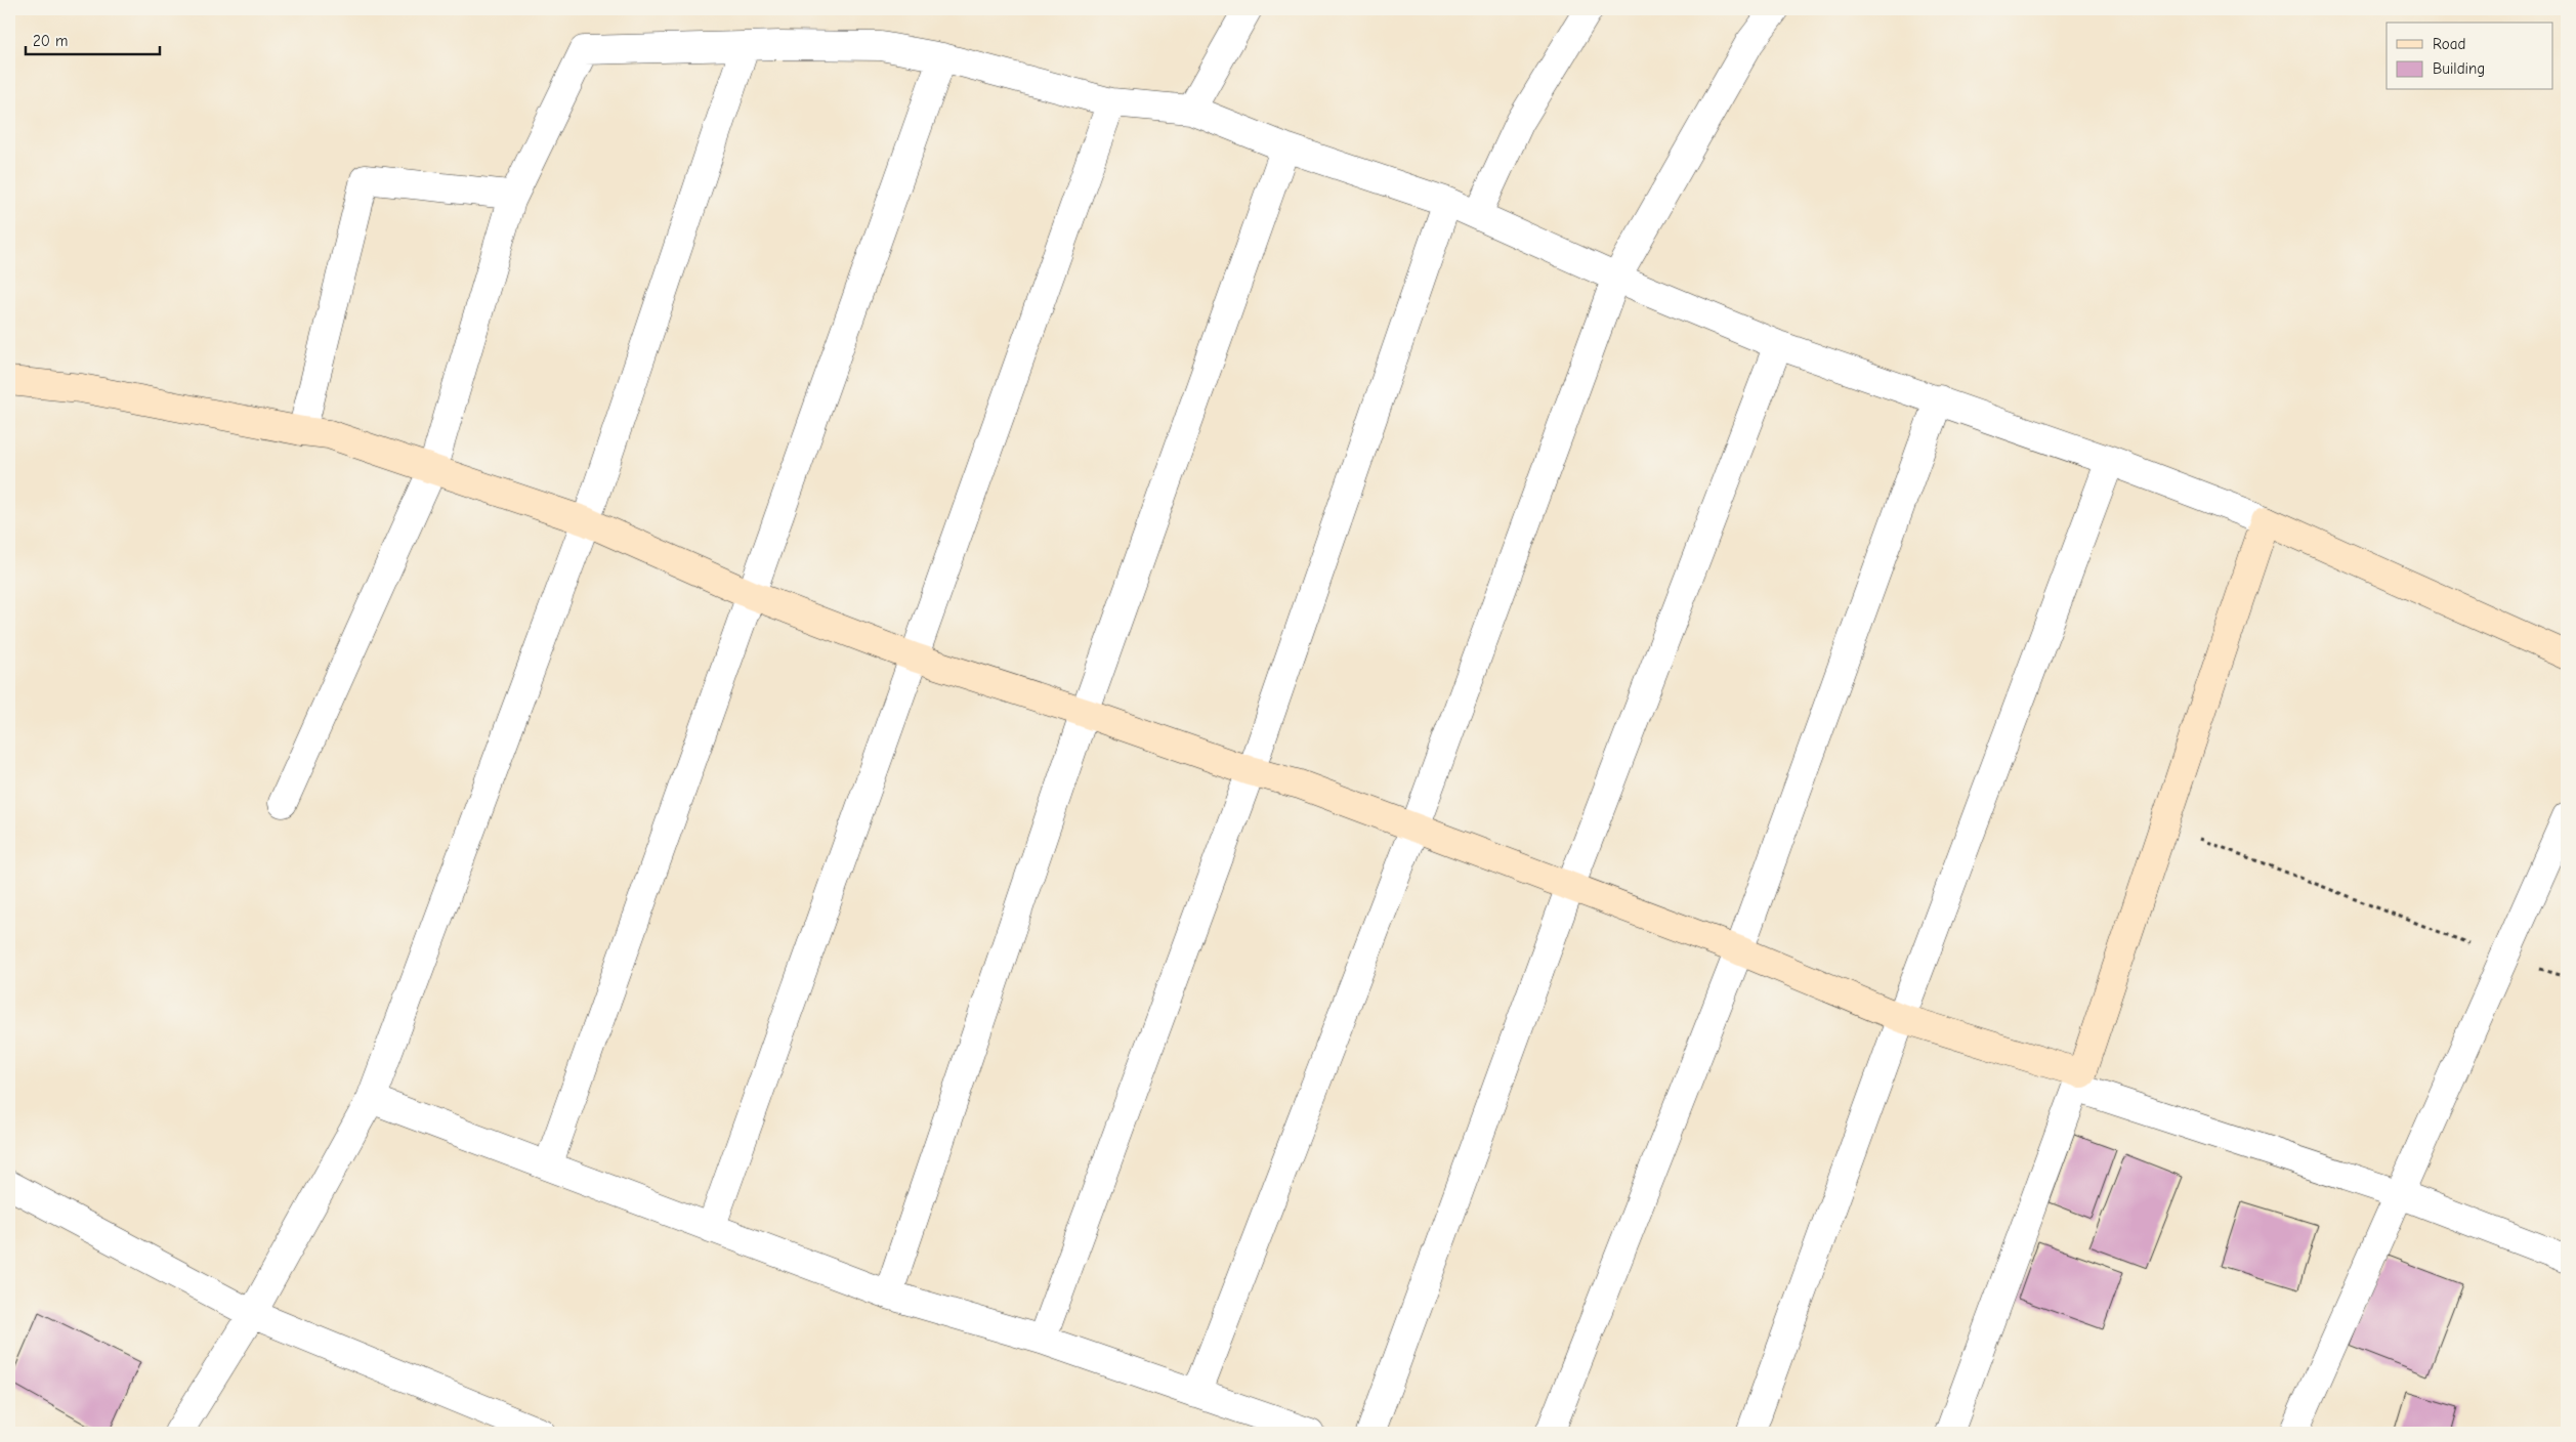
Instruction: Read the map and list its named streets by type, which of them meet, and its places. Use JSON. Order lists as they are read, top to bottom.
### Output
{
  "legend": ["Road", "Building"],
  "scale_bar": "20 m"
}
